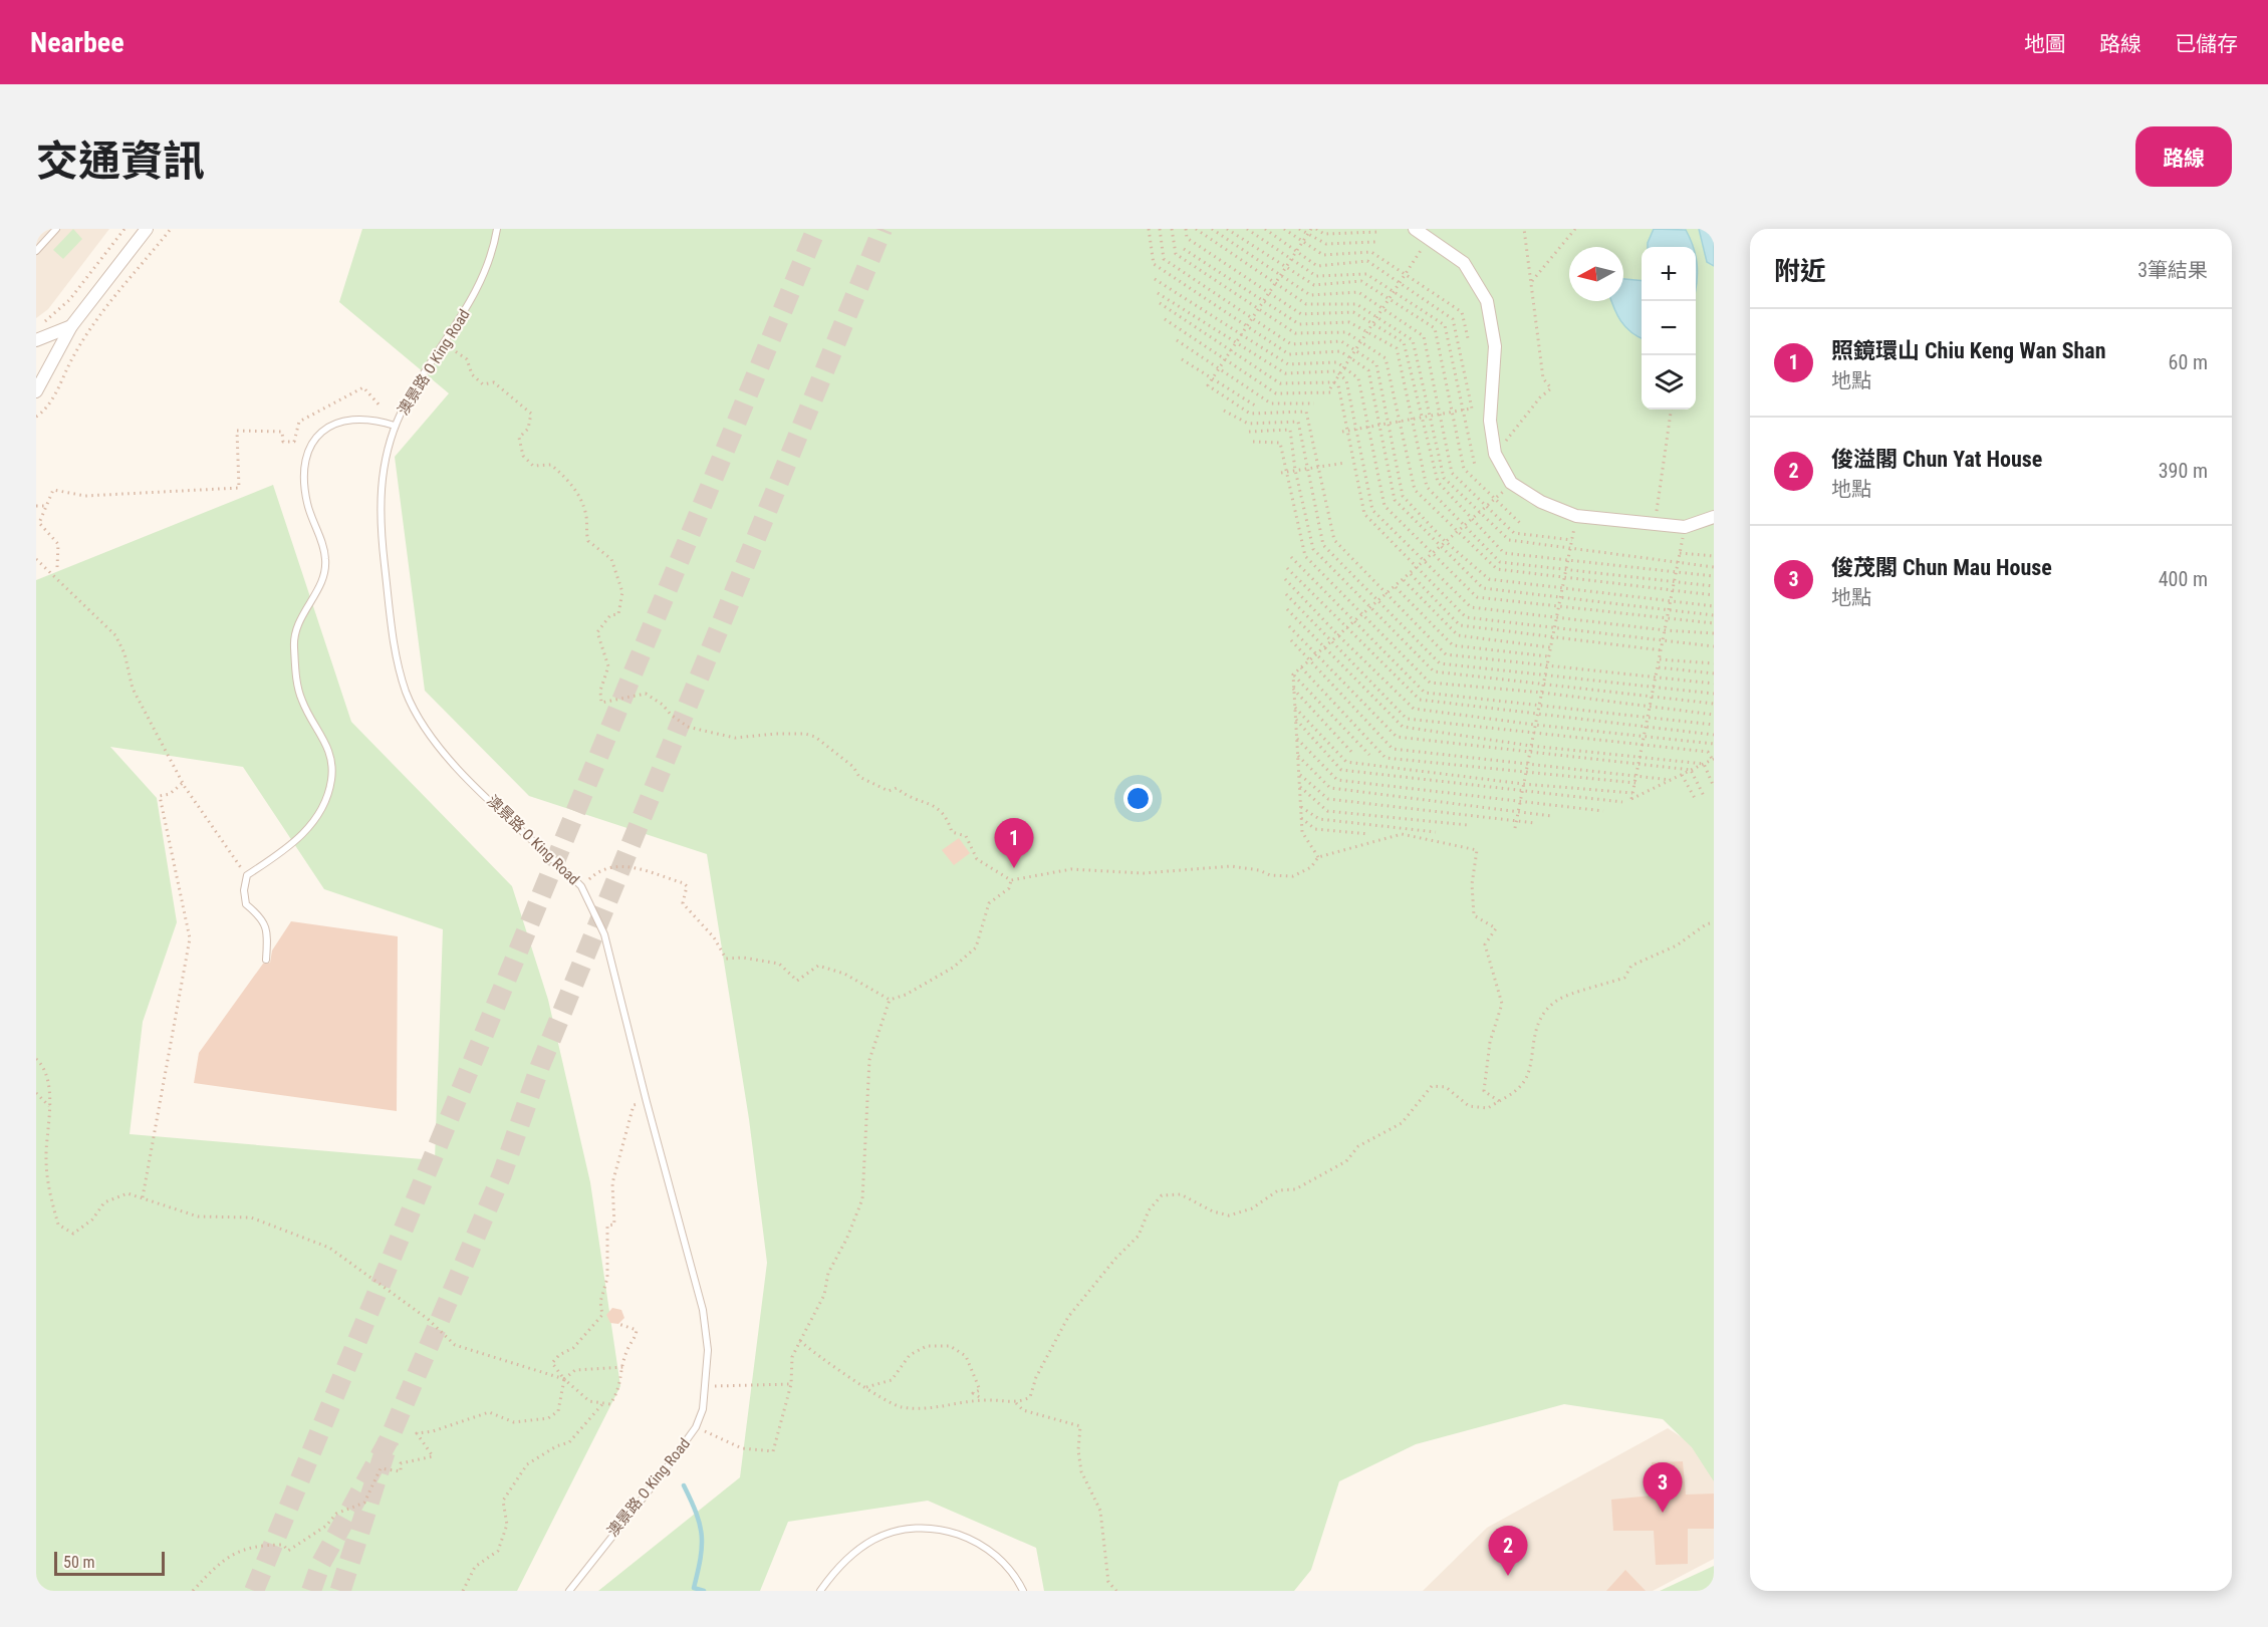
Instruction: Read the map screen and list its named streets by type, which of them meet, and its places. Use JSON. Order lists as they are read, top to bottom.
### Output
{
  "streets": {
    "lane": ["澳景路 O King Road"]
  },
  "scale_bar": "50 m",
  "north": "left",
  "page": {
    "header": "Nearbee",
    "nav": ["地圖", "路線", "已儲存"],
    "title": "交通資訊",
    "buttons": "路線",
    "heading": ["附近", "3筆結果"],
    "map_buttons": ["+", "−"],
    "list": [
      {
        "mark": "1",
        "name": "照鏡環山 Chiu Keng Wan Shan",
        "note": "地點",
        "value": "60 m"
      },
      {
        "mark": "2",
        "name": "俊溢閣 Chun Yat House",
        "note": "地點",
        "value": "390 m"
      },
      {
        "mark": "3",
        "name": "俊茂閣 Chun Mau House",
        "note": "地點",
        "value": "400 m"
      }
    ],
    "pins": ["1", "3", "2"],
    "scale": "50 m"
  }
}
